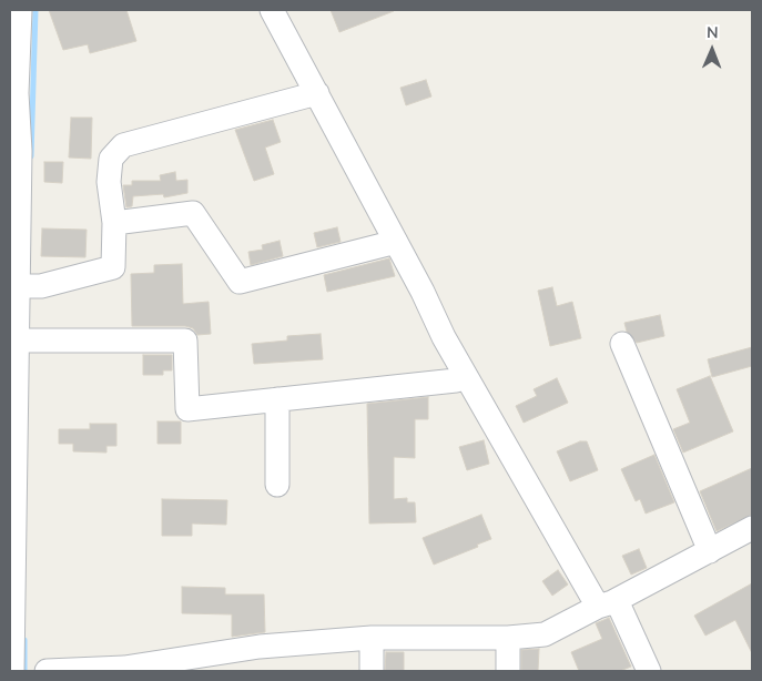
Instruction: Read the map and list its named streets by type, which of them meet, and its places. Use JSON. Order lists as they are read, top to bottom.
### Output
{
  "north": "top"
}
